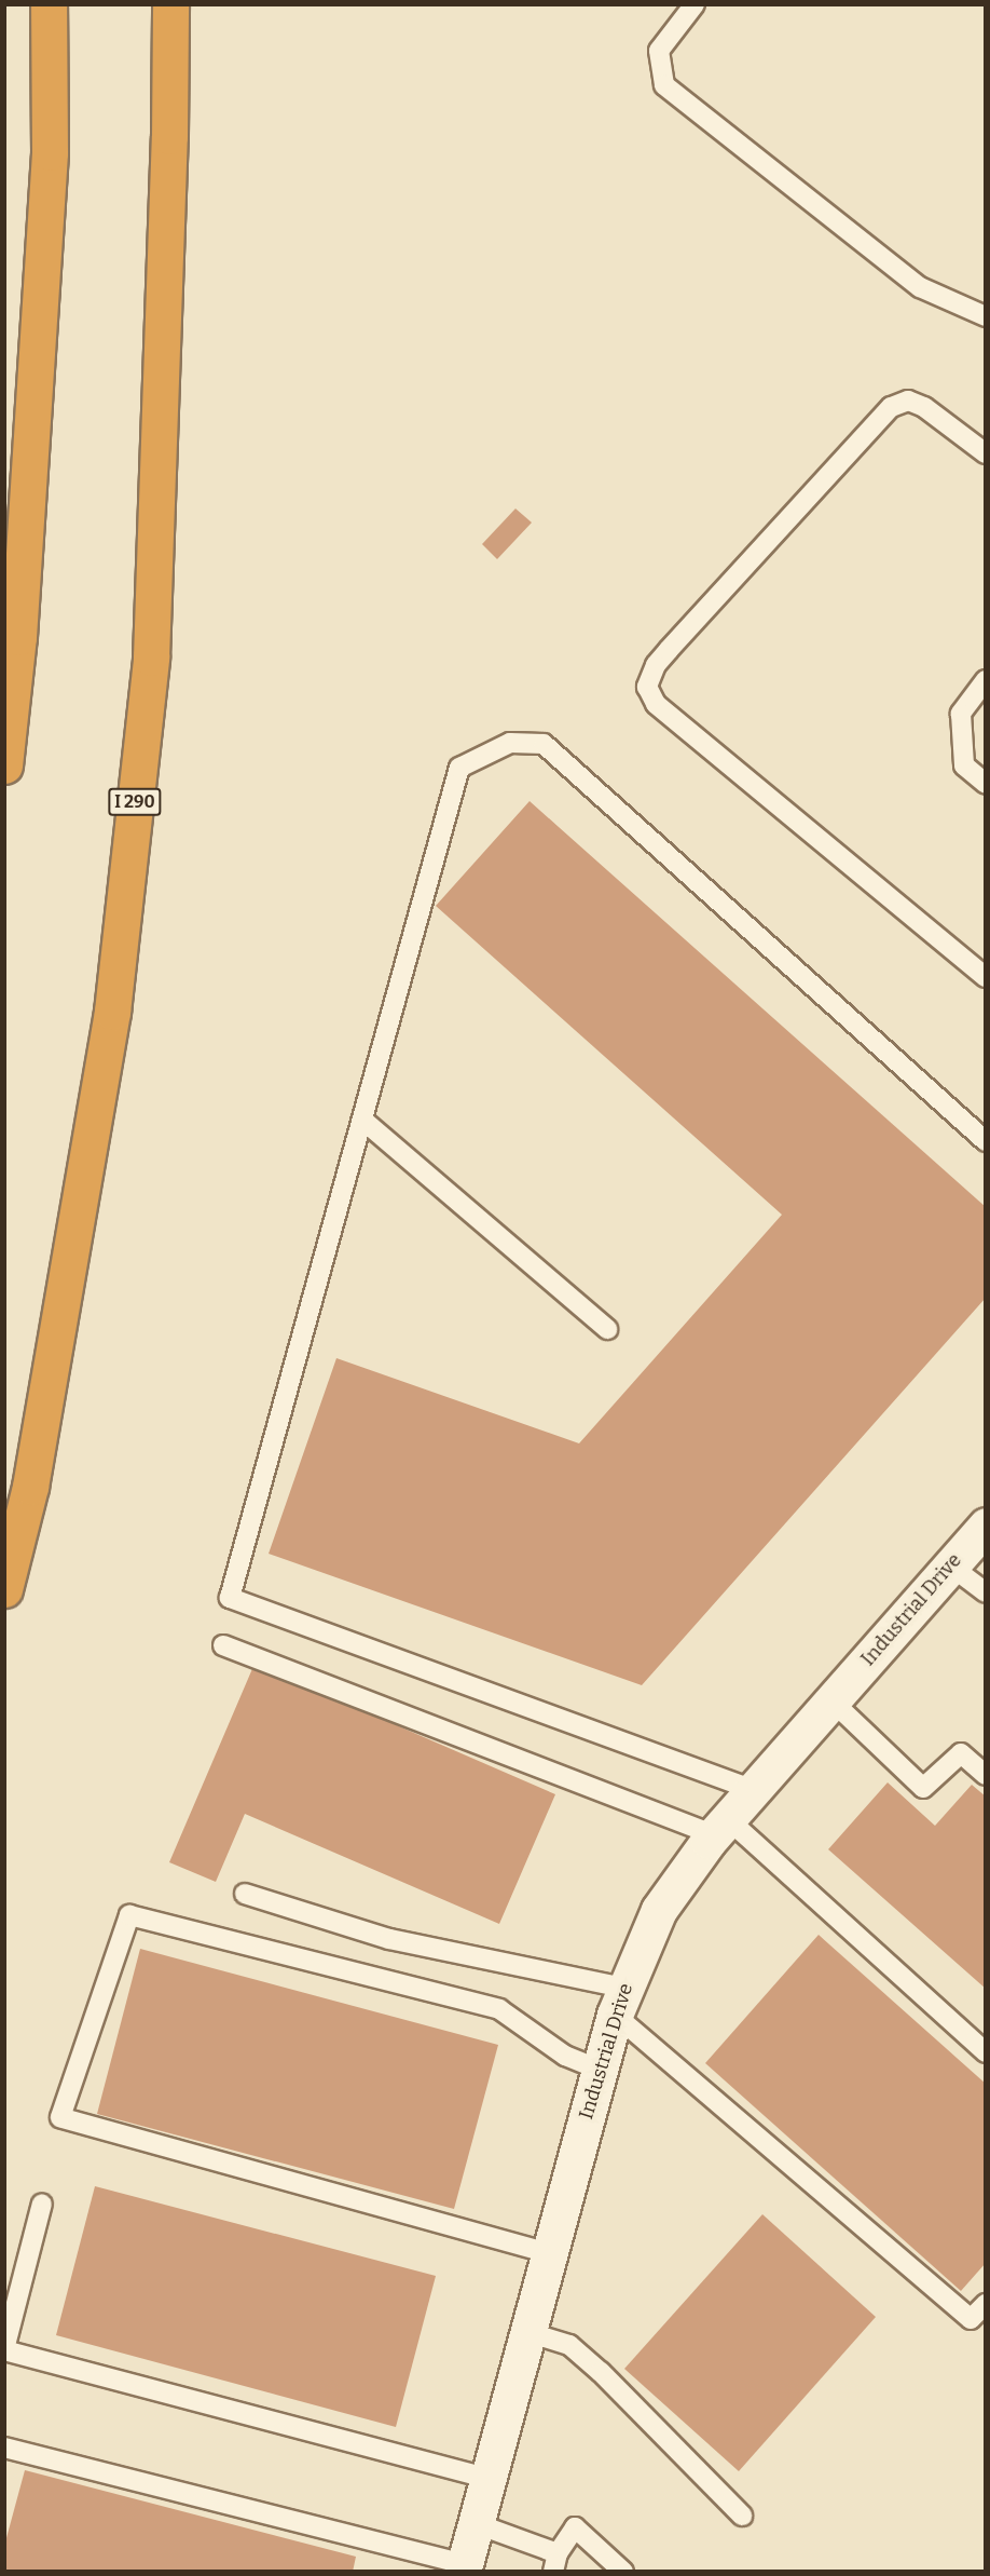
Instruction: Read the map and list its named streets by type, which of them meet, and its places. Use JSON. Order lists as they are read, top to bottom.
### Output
{
  "streets": {
    "highway": ["I 290"],
    "street": ["Industrial Drive"]
  }
}
